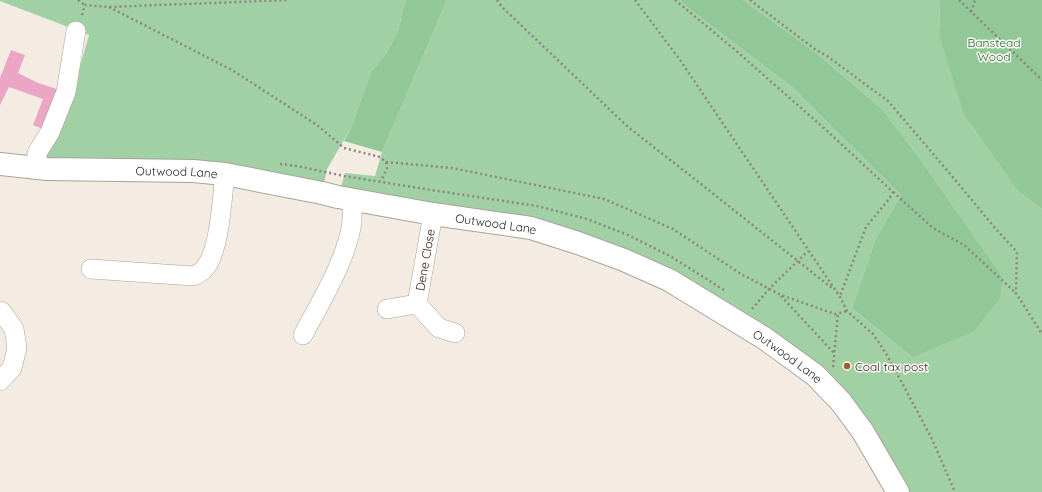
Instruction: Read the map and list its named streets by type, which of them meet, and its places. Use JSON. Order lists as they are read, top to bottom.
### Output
{
  "streets": {
    "main road": ["Outwood Lane"],
    "street": ["Dene Close"]
  },
  "crossings": [
    ["Outwood Lane", "Dene Close"]
  ],
  "parks": ["Banstead Wood"],
  "places": ["Coal tax post"]
}
